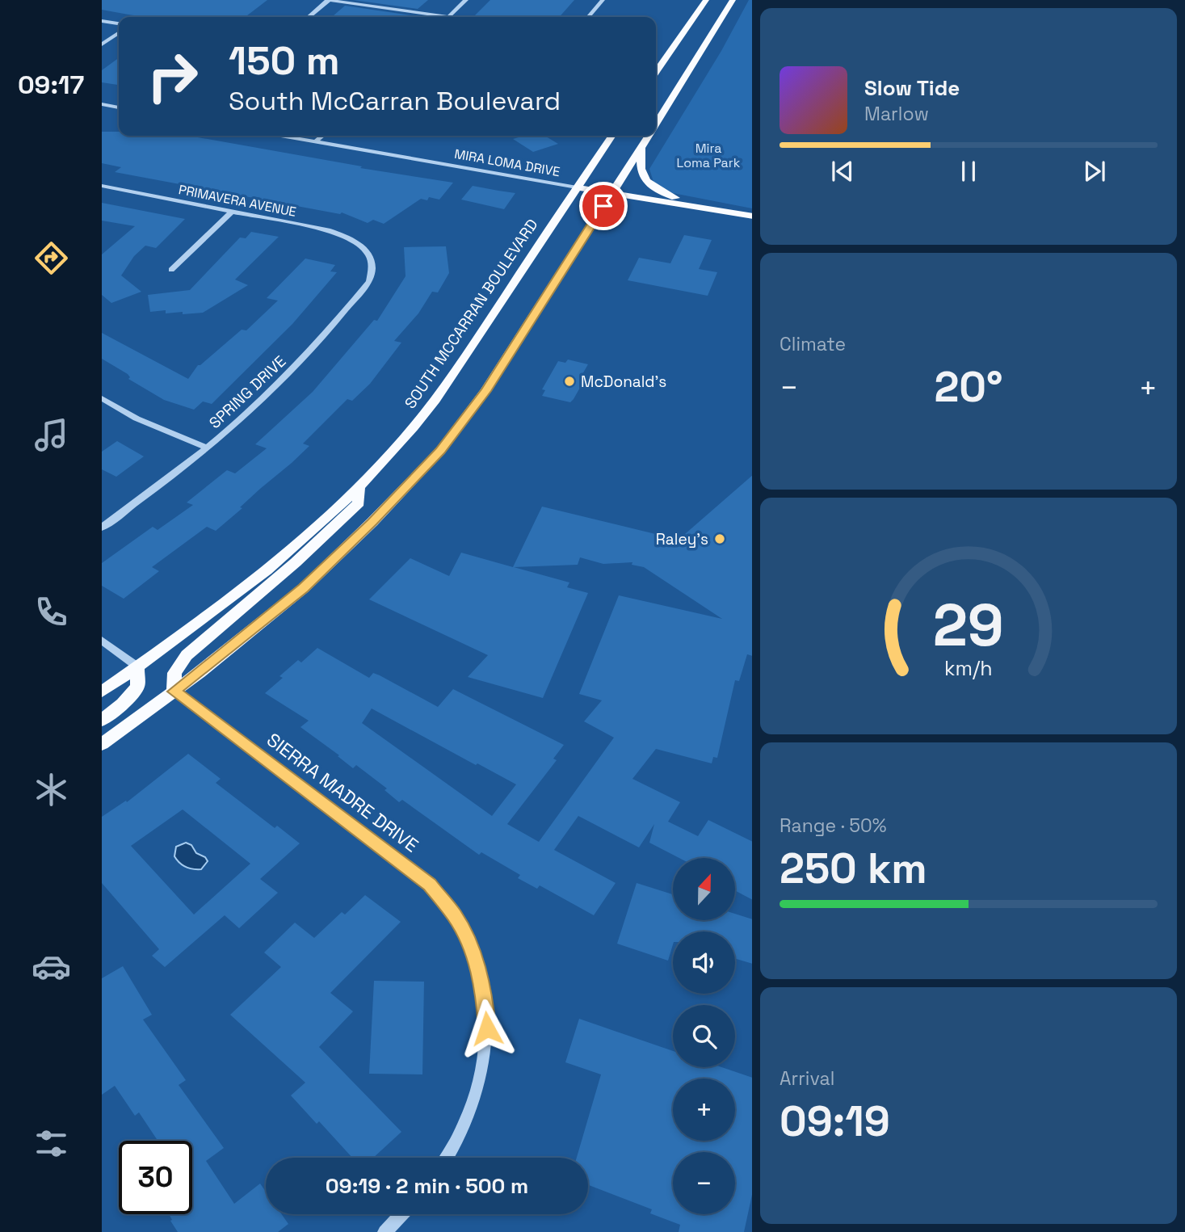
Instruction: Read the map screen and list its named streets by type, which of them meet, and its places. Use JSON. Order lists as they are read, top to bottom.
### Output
{
  "streets": {
    "main road": ["MIRA LOMA DRIVE", "SOUTH MCCARRAN BOULEVARD"],
    "street": ["PRIMAVERA AVENUE", "SPRING DRIVE", "SIERRA MADRE DRIVE"]
  },
  "crossings": [
    ["MIRA LOMA DRIVE", "SOUTH MCCARRAN BOULEVARD"],
    ["PRIMAVERA AVENUE", "SPRING DRIVE"]
  ],
  "parks": ["Mira Loma Park"],
  "places": ["McDonald's", "Raley's"],
  "north": "top",
  "page": {
    "tabs": "09:17",
    "turn": ["150 m", "South McCarran Boulevard"],
    "song": ["Slow Tide", "Marlow"],
    "tile": [
      "Climate",
      ["Range · 50%", "250 km"],
      ["Arrival", "09:19"]
    ],
    "heat": ["−", "20°", "+"],
    "map_buttons": ["+", "−"],
    "limit": "30",
    "trip": "09:19 · 2 min · 500 m",
    "gauge": ["29", "km/h"]
  }
}
